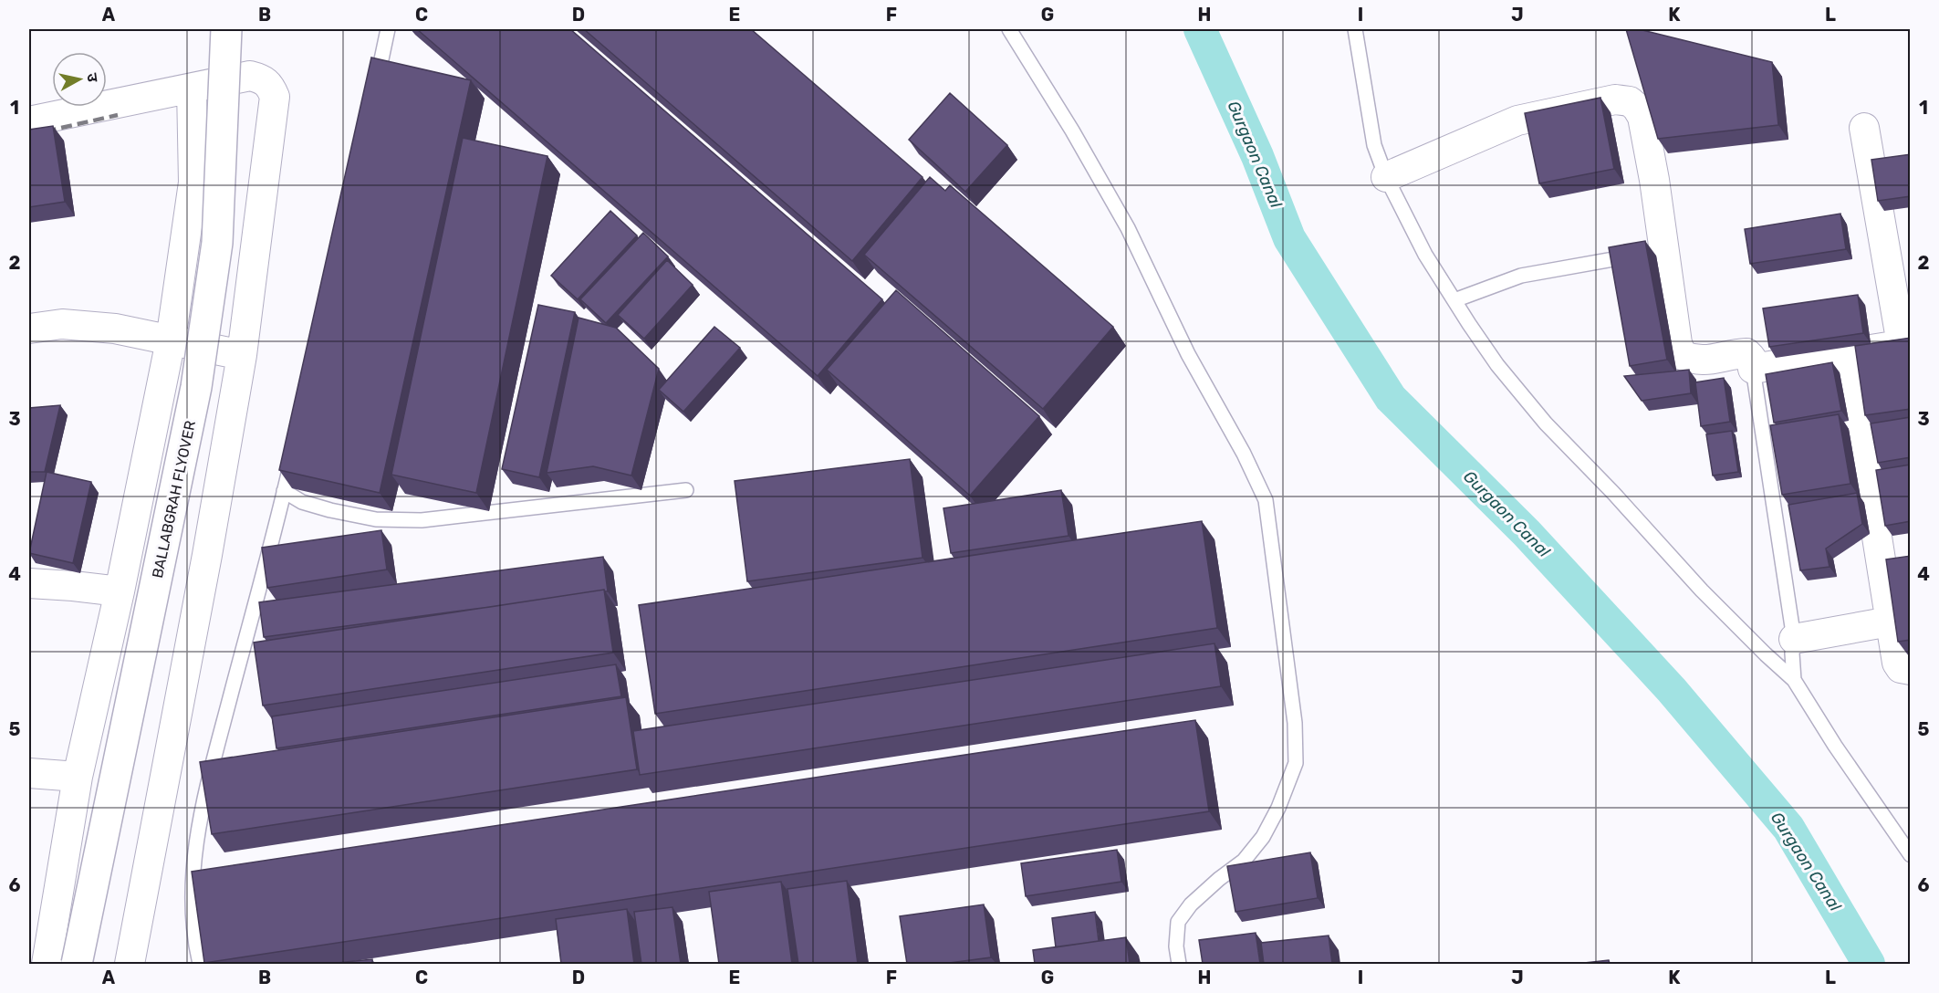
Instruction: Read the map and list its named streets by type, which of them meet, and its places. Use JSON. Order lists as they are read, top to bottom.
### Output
{
  "streets": {
    "main road": ["BALLABGRAH FLYOVER"]
  },
  "water": ["Gurgaon Canal"],
  "north": "right",
  "grid": {
    "columns": [
      "A",
      "B",
      "C",
      "D",
      "E",
      "F",
      "G",
      "H",
      "I",
      "J",
      "K",
      "L"
    ],
    "rows": [
      "1",
      "2",
      "3",
      "4",
      "5",
      "6"
    ]
  }
}
